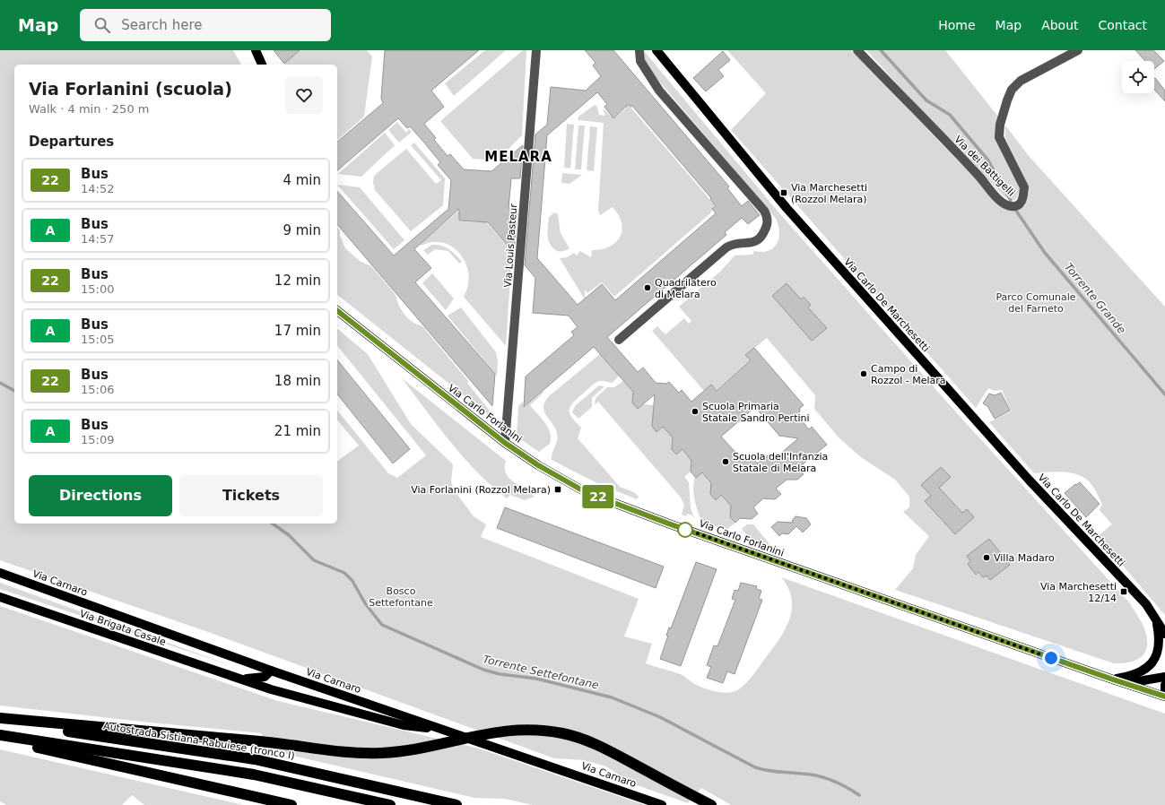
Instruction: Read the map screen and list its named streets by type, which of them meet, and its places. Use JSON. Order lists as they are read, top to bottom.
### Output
{
  "streets": {
    "highway": ["Autostrada Sistiana-Rabuiese (tronco I)"],
    "main road": [
      "Via Carlo De Marchesetti",
      "Via Carlo Forlanini",
      "Via Carnaro",
      "Via Brigata Casale"
    ],
    "street": ["Via dei Battigelli", "Via Louis Pasteur"]
  },
  "crossings": [
    ["Via Louis Pasteur", "Via Carlo Forlanini"],
    ["Via Carnaro", "Via Brigata Casale"]
  ],
  "districts": ["MELARA"],
  "water": ["Torrente Grande", "Torrente Settefontane"],
  "parks": ["Parco Comunale del Farneto", "Bosco Settefontane"],
  "places": {
    "transit": ["Via Marchesetti (Rozzol Melara)", "Via Forlanini (Rozzol Melara)", "Via Marchesetti 12/14"],
    "other": [
      "Quadrilatero di Melara",
      "Campo di Rozzol - Melara",
      "Scuola Primaria Statale Sandro Pertini",
      "Scuola dell'Infanzia Statale di Melara",
      "Villa Madaro"
    ]
  },
  "lines": ["bus line 22"],
  "page": {
    "header": "Map",
    "search": "Search here",
    "nav": [
      "Home",
      "Map",
      "About",
      "Contact"
    ],
    "on_map": "22",
    "heading": [
      ["Via Forlanini (scuola)", "Walk · 4 min · 250 m"],
      "Departures"
    ],
    "list": [
      {
        "mark": "22",
        "name": "Bus",
        "note": "14:52",
        "value": "4 min"
      },
      {
        "mark": "A",
        "name": "Bus",
        "note": "14:57",
        "value": "9 min"
      },
      {
        "mark": "22",
        "name": "Bus",
        "note": "15:00",
        "value": "12 min"
      },
      {
        "mark": "A",
        "name": "Bus",
        "note": "15:05",
        "value": "17 min"
      },
      {
        "mark": "22",
        "name": "Bus",
        "note": "15:06",
        "value": "18 min"
      },
      {
        "mark": "A",
        "name": "Bus",
        "note": "15:09",
        "value": "21 min"
      }
    ],
    "buttons": ["Directions", "Tickets"]
  }
}
